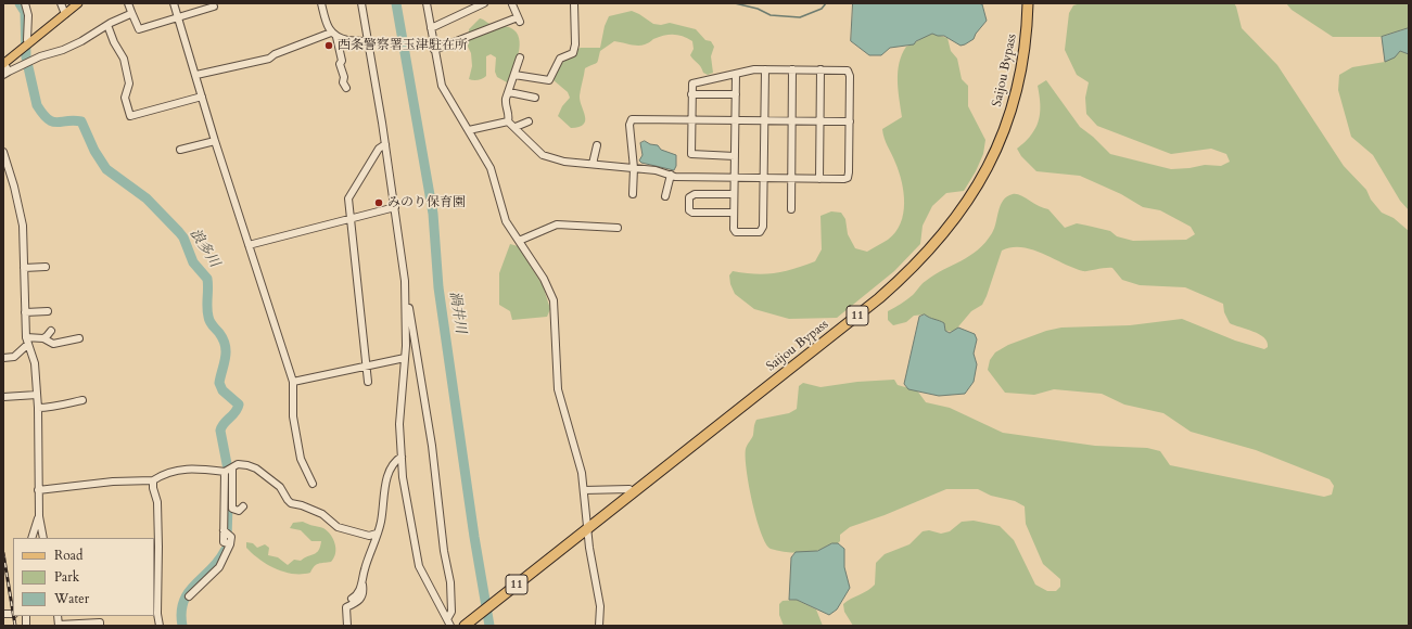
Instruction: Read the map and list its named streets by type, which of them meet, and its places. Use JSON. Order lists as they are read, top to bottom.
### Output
{
  "streets": {
    "highway": ["Saijou Bypass", "11"]
  },
  "water": ["浪多川", "渦井川"],
  "places": ["西条警察署玉津駐在所", "みのり保育園"],
  "legend": ["Road", "Park", "Water"]
}
